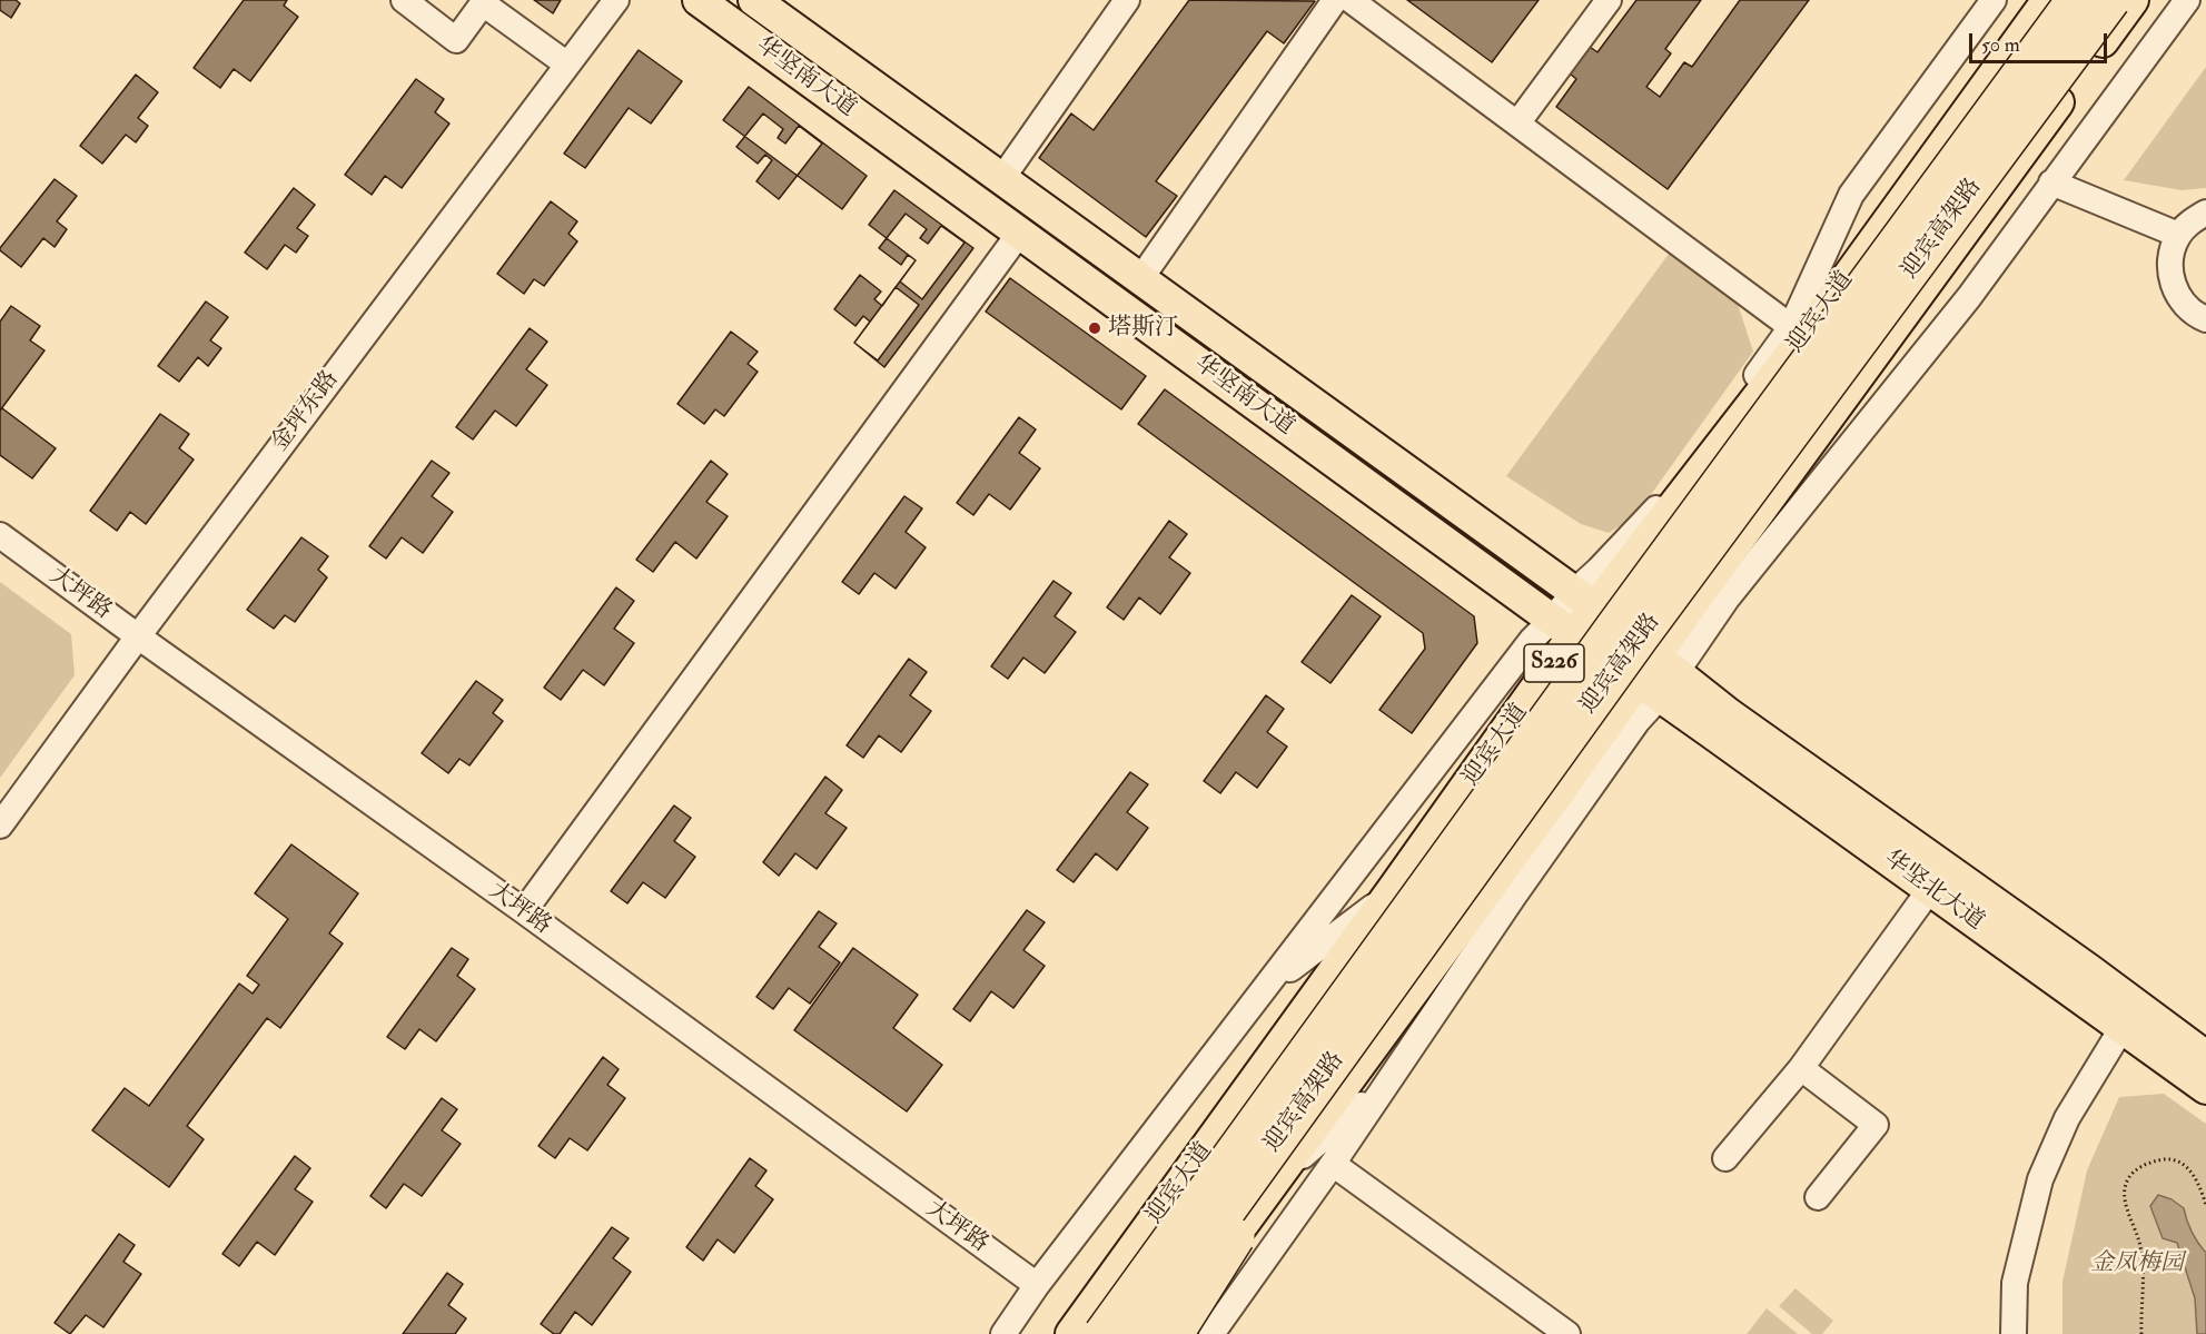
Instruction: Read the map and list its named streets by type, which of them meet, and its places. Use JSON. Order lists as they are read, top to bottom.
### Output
{
  "streets": {
    "highway": ["迎宾高架路"],
    "main road": [
      "华坚南大道",
      "迎宾大道",
      "S226",
      "华坚北大道"
    ],
    "street": ["金坪东路", "大坪路"]
  },
  "crossings": [
    ["华坚南大道", "迎宾大道"],
    ["华坚南大道", "华坚北大道"],
    ["金坪东路", "大坪路"]
  ],
  "parks": ["金凤梅园"],
  "places": ["塔斯汀"],
  "scale_bar": "50 m"
}
